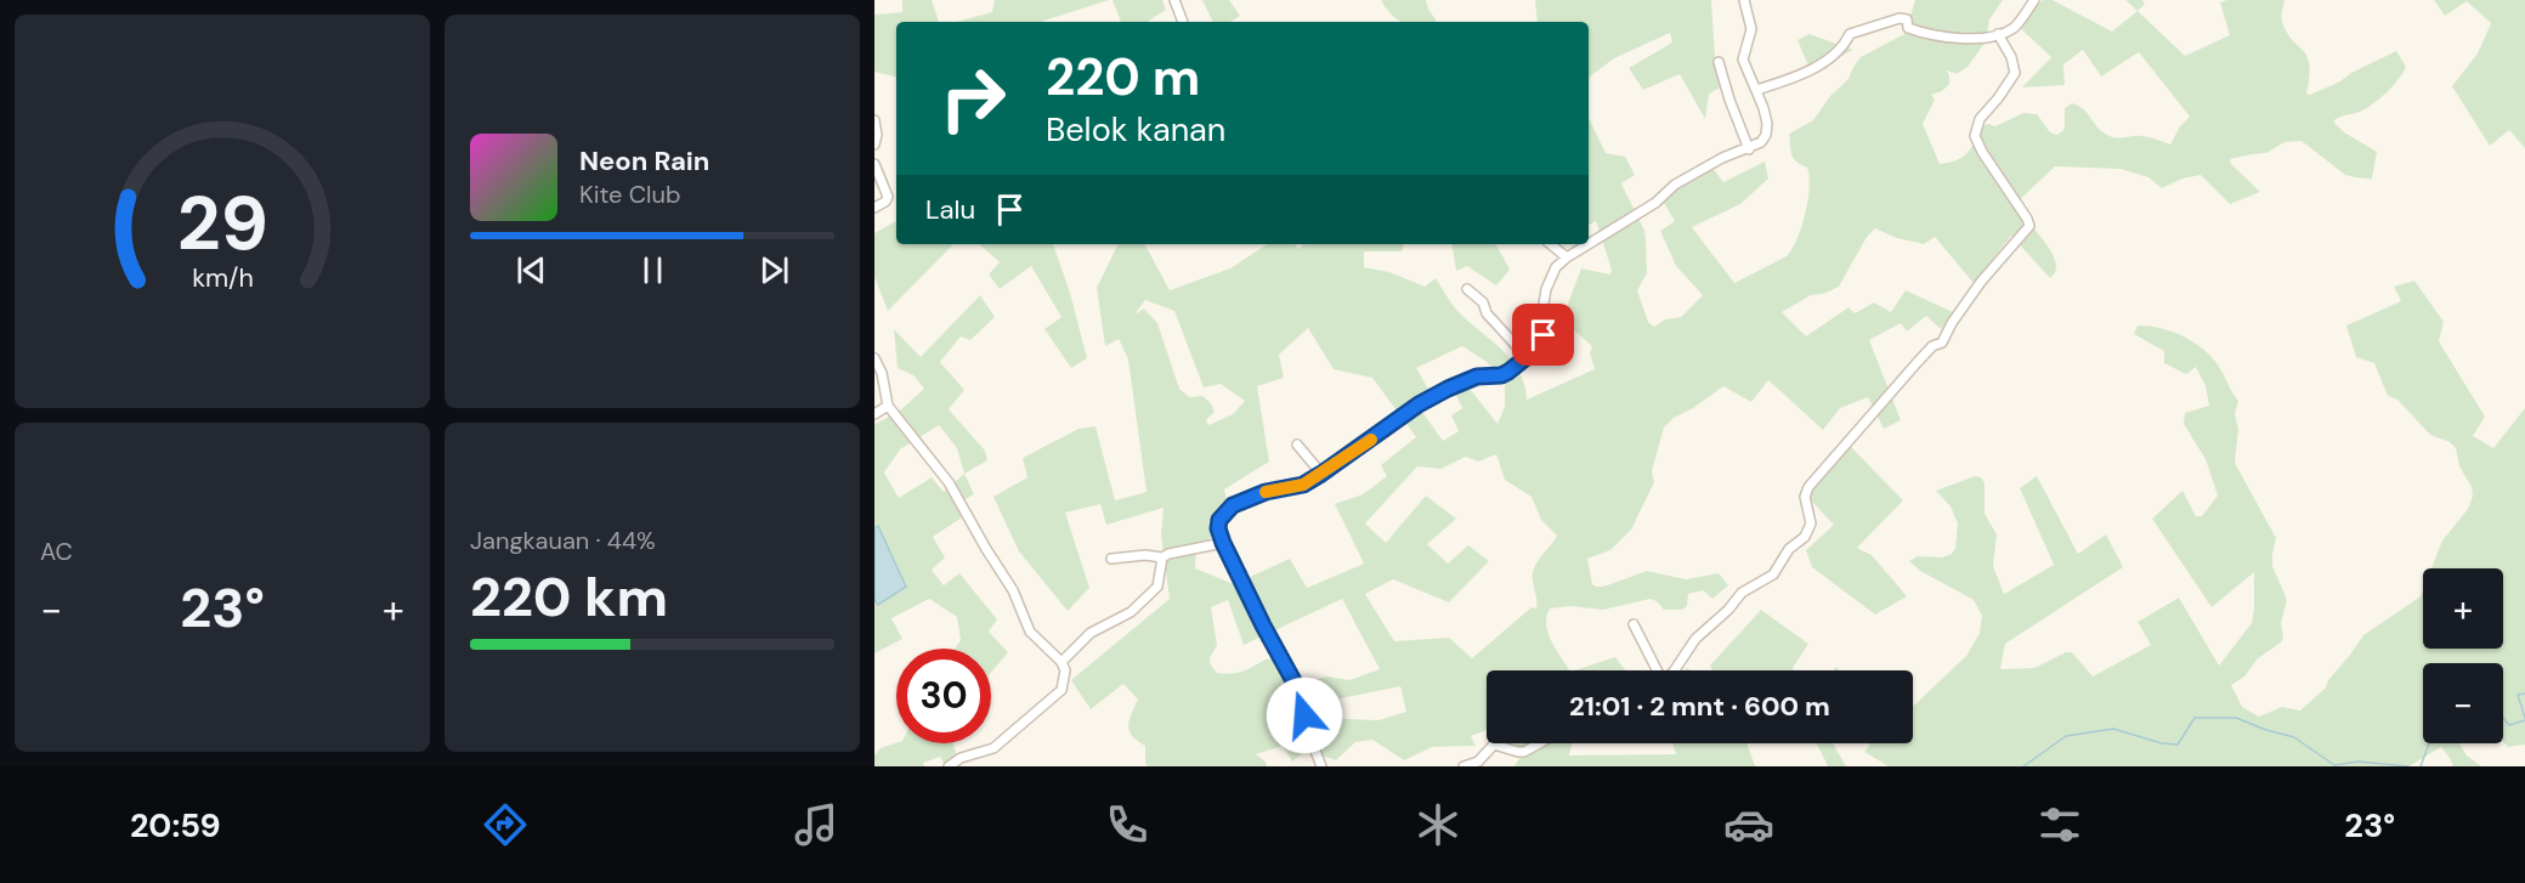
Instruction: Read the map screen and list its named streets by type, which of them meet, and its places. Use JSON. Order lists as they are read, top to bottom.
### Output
{
  "page": {
    "turn": ["220 m", "Belok kanan"],
    "song": ["Neon Rain", "Kite Club"],
    "then": "Lalu",
    "tile": [
      "AC",
      ["Jangkauan · 44%", "220 km"]
    ],
    "map_buttons": ["+", "−"],
    "heat": ["−", "23°", "+"],
    "limit": "30",
    "trip": "21:01 · 2 mnt · 600 m",
    "tabs": ["20:59", "23°"],
    "gauge": ["29", "km/h"]
  }
}
